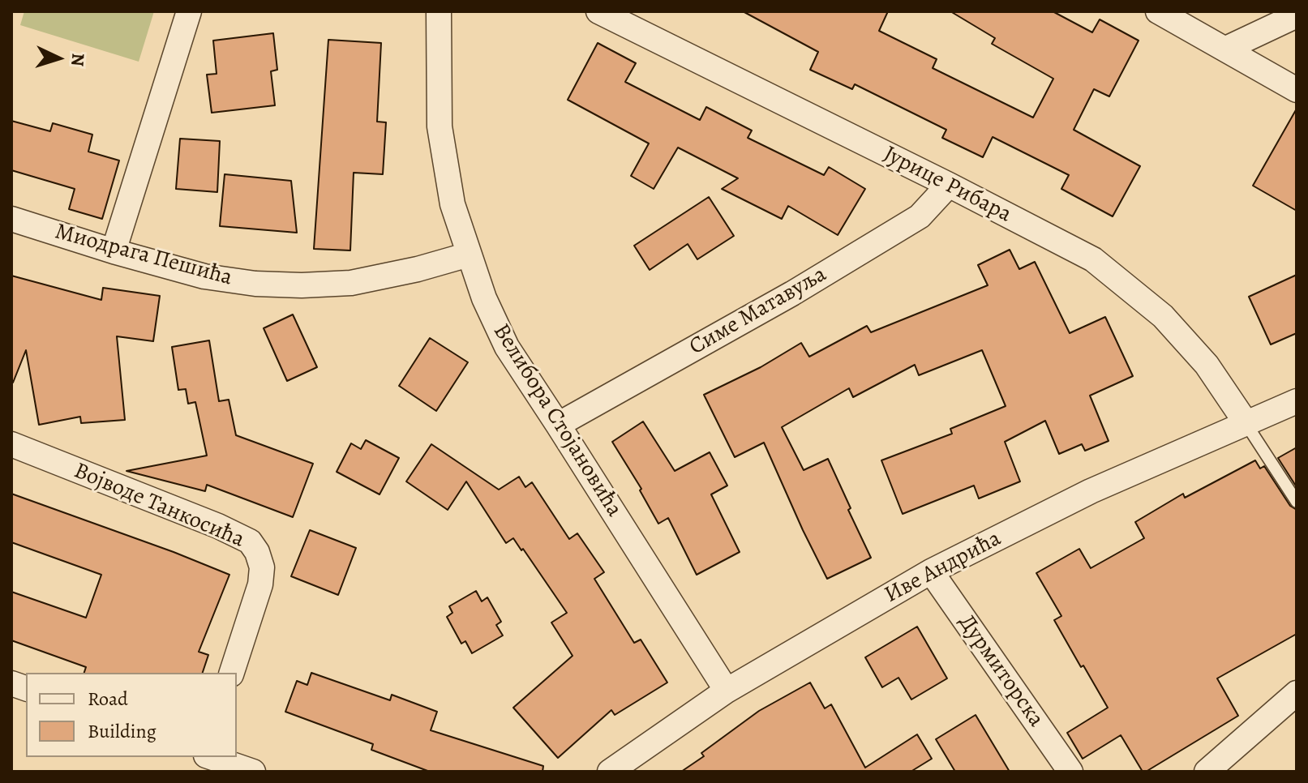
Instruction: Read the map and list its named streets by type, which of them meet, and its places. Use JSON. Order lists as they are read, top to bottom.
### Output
{
  "streets": {
    "street": [
      "Јурице Рибара",
      "Миодрага Пешића",
      "Симе Матавуља",
      "Велибора Стојановића",
      "Војводе Танкосића",
      "Иве Андрића",
      "Дурмиторска"
    ]
  },
  "crossings": [
    ["Јурице Рибара", "Симе Матавуља"],
    ["Јурице Рибара", "Иве Андрића"],
    ["Миодрага Пешића", "Велибора Стојановића"],
    ["Симе Матавуља", "Велибора Стојановића"],
    ["Велибора Стојановића", "Иве Андрића"],
    ["Иве Андрића", "Дурмиторска"]
  ],
  "legend": ["Road", "Building"],
  "north": "right"
}
